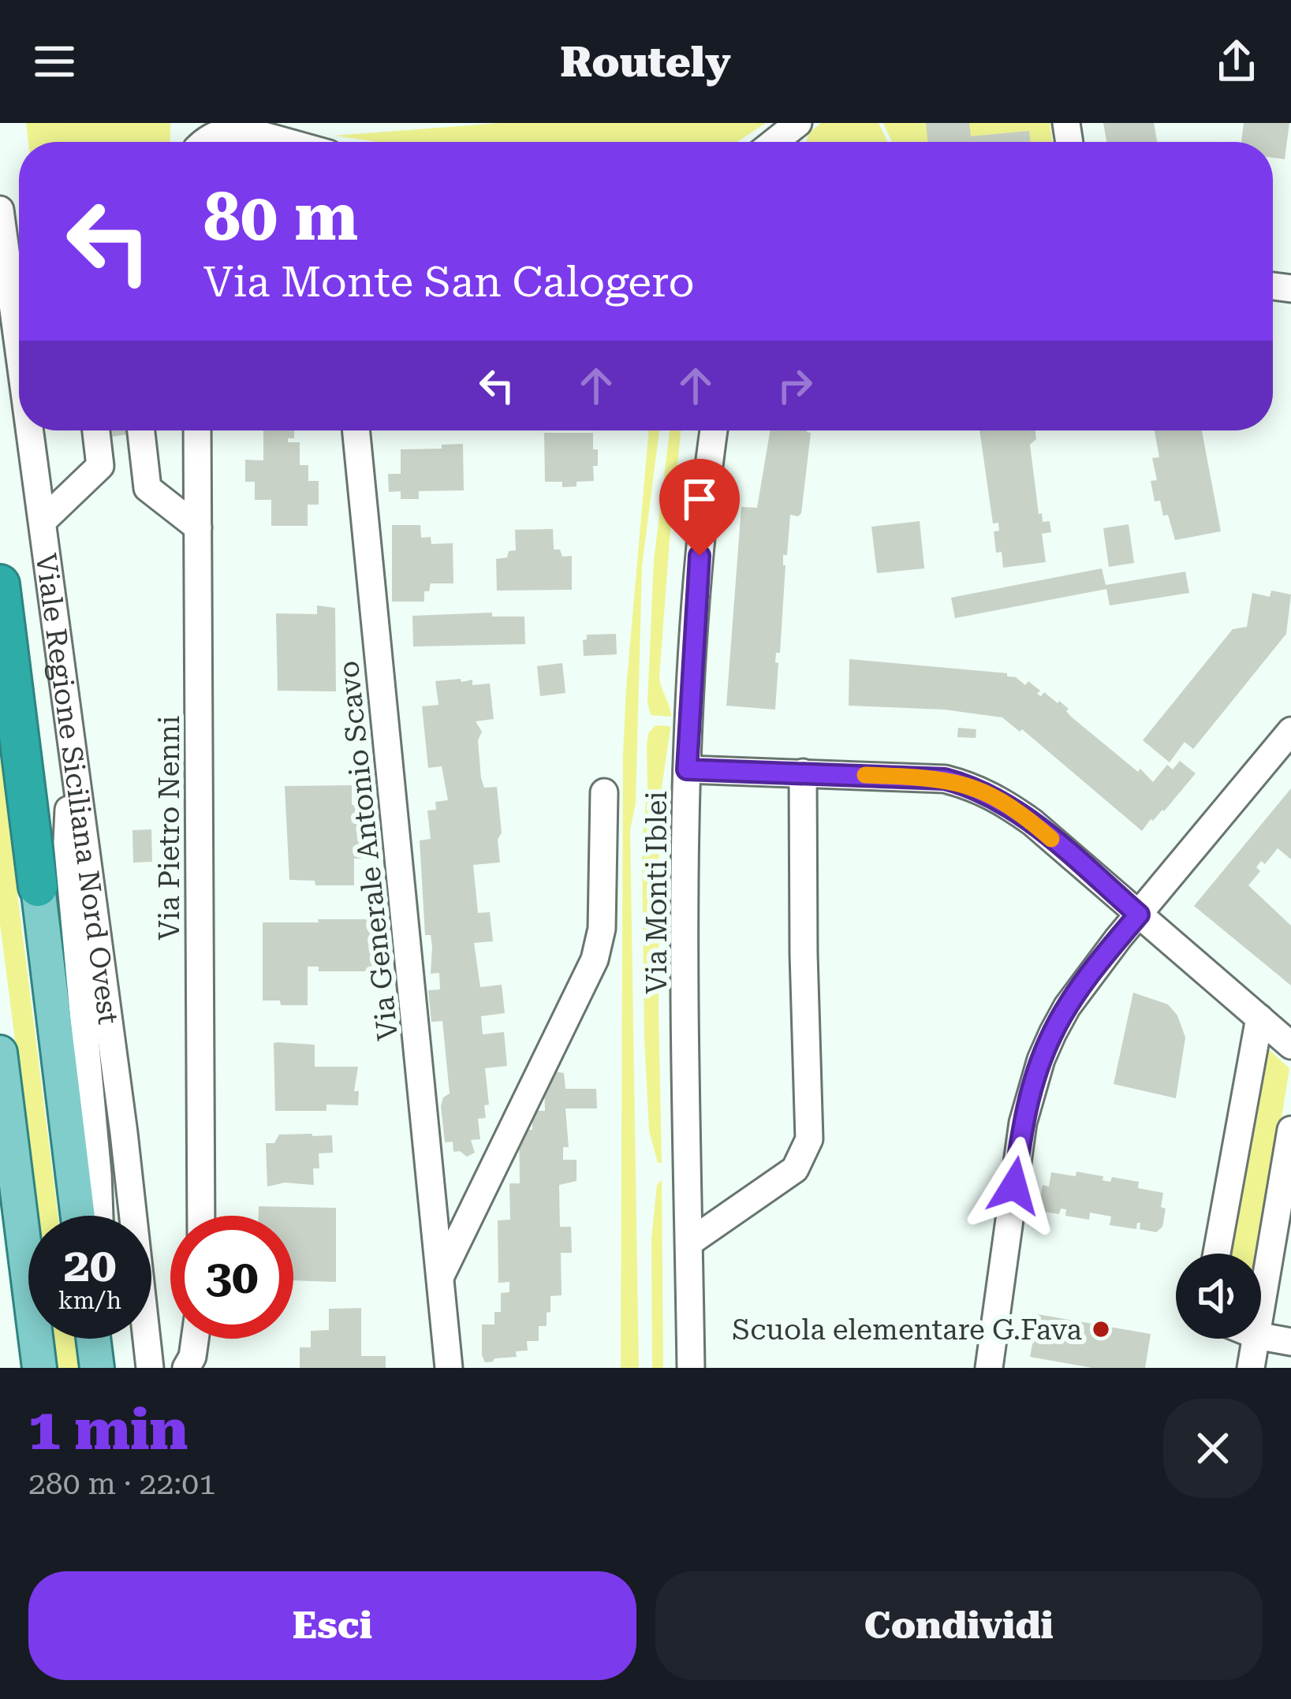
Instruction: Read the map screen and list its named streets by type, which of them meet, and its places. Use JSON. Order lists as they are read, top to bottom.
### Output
{
  "streets": {
    "main road": ["Viale Regione Siciliana Nord Ovest"],
    "street": ["Via Pietro Nenni", "Via Generale Antonio Scavo", "Via Monti Iblei"]
  },
  "places": ["Scuola elementare G.Fava"],
  "page": {
    "header": "Routely",
    "turn": ["80 m", "Via Monte San Calogero"],
    "speed": "20 km/h",
    "limit": "30",
    "heading": ["1 min", "280 m · 22:01"],
    "buttons": ["Esci", "Condividi"]
  }
}
